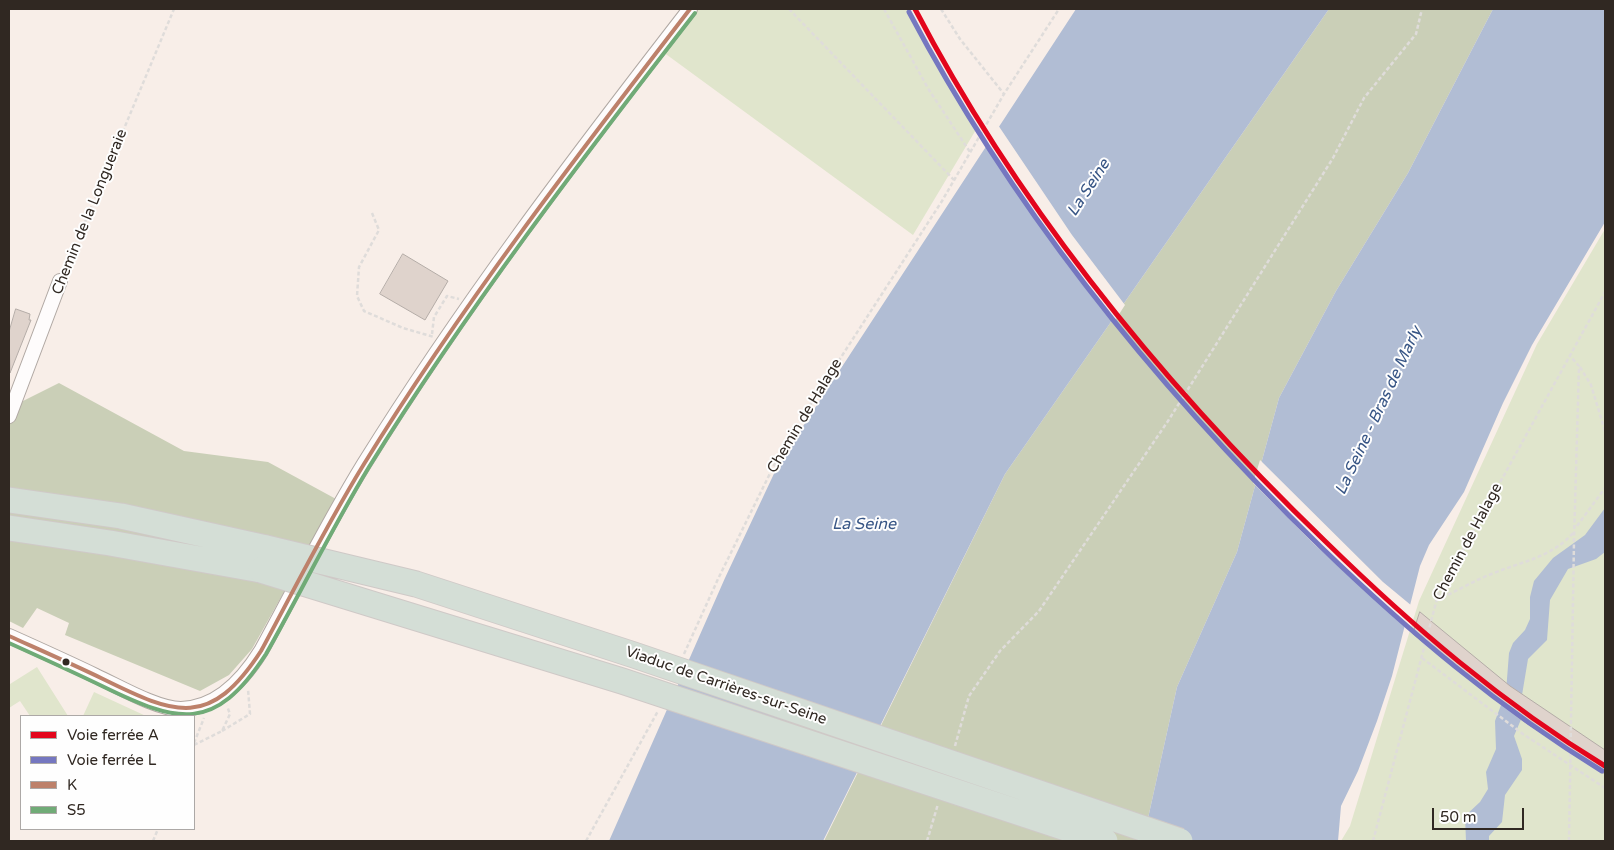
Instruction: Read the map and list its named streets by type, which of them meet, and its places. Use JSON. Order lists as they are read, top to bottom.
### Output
{
  "streets": {
    "highway": ["Viaduc de Carrières-sur-Seine"],
    "street": ["Chemin de la Longueraie"],
    "path": ["Chemin de Halage"]
  },
  "water": ["La Seine", "La Seine - Bras de Marly"],
  "lines": [
    "rail line A",
    "transit line K",
    "rail line L",
    "transit line S5"
  ],
  "legend": [
    "Voie ferrée A",
    "Voie ferrée L",
    "K",
    "S5"
  ],
  "scale_bar": "50 m"
}
